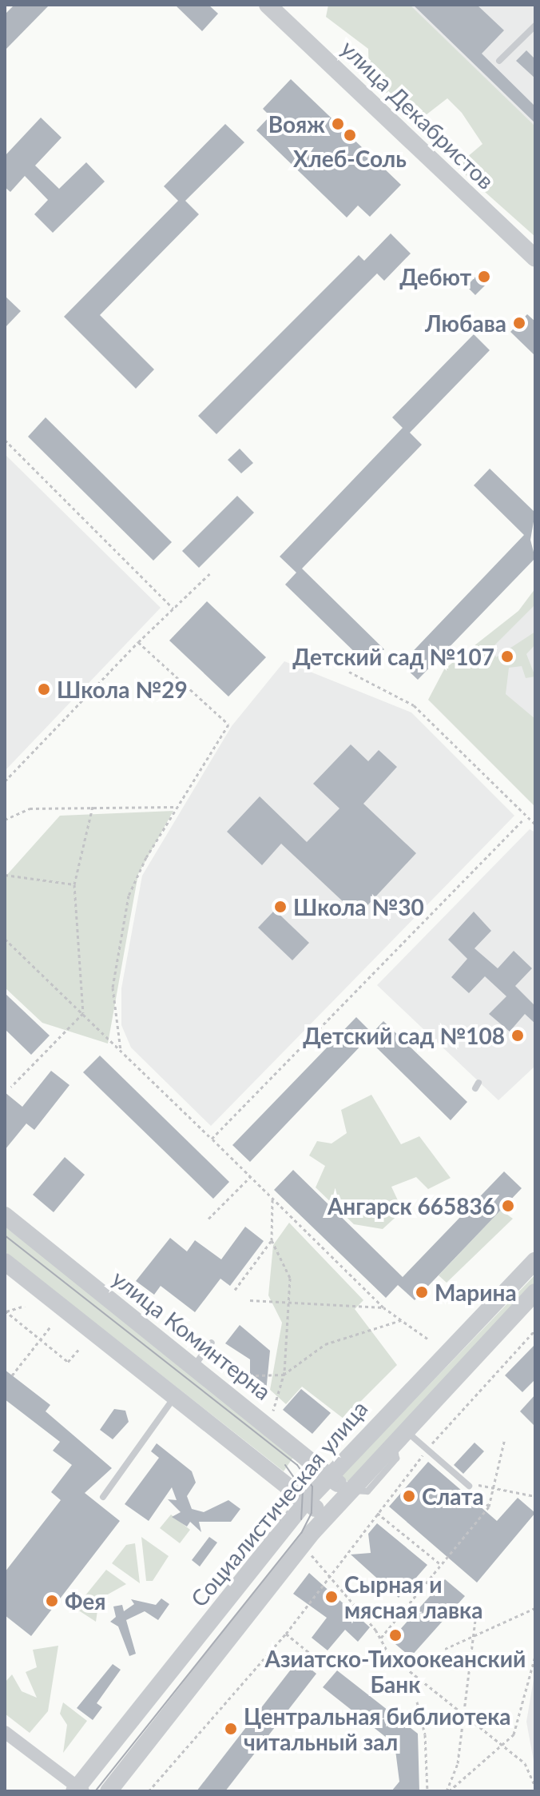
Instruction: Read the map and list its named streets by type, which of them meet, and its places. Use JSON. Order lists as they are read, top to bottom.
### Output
{
  "streets": {
    "street": ["улица Декабристов", "улица Коминтерна", "Социалистическая улица"]
  },
  "crossings": [
    ["улица Коминтерна", "Социалистическая улица"]
  ],
  "places": [
    "Вояж",
    "Хлеб-Соль",
    "Дебют",
    "Любава",
    "Детский сад №107",
    "Школа №29",
    "Школа №30",
    "Детский сад №108",
    "Ангарск 665836",
    "Марина",
    "Слата",
    "Сырная и мясная лавка",
    "Фея",
    "Азиатско-Тихоокеанский Банк",
    "Центральная библиотека читальный зал"
  ]
}
